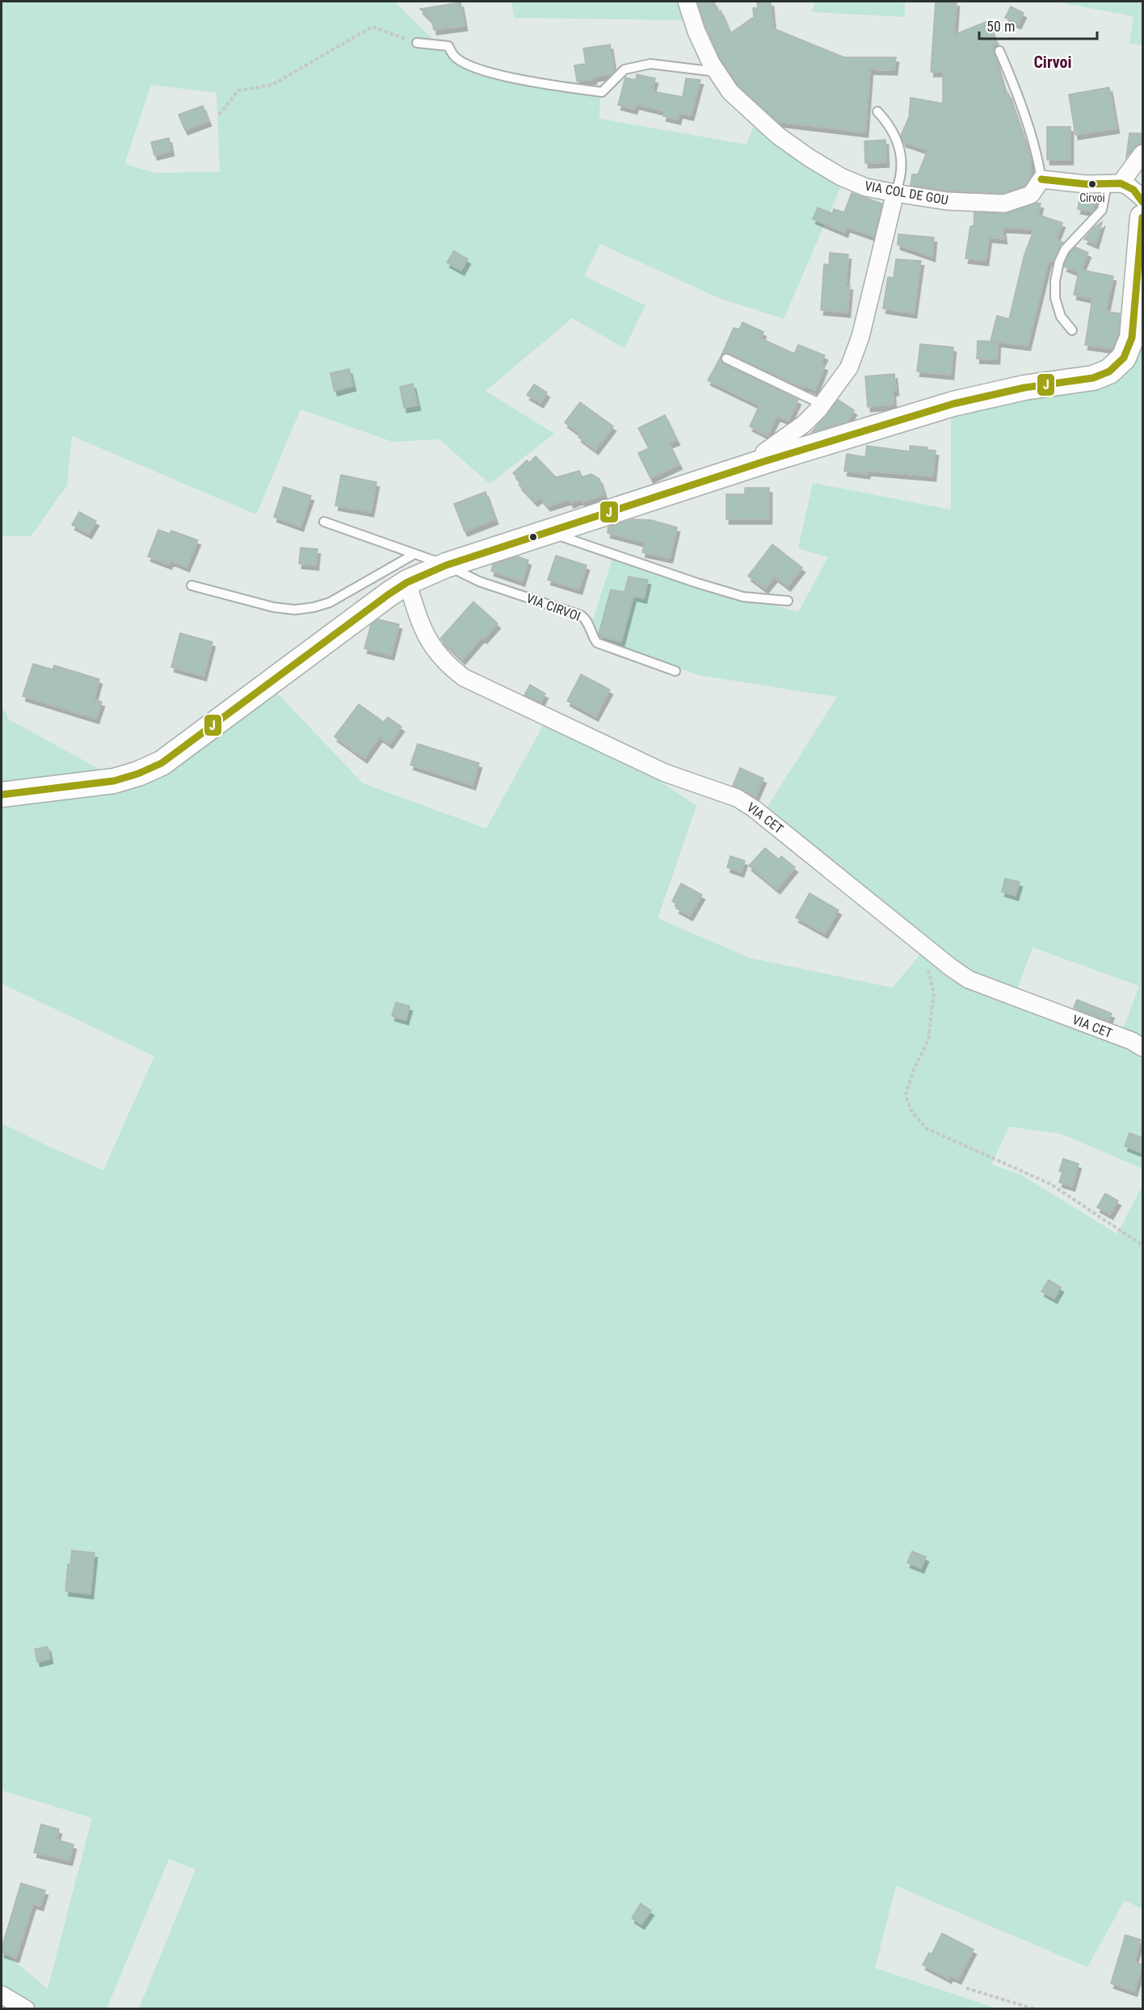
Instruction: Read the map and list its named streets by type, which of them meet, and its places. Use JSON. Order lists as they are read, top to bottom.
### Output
{
  "streets": {
    "street": ["VIA COL DE GOU", "VIA CET"],
    "lane": ["VIA CIRVOI"]
  },
  "districts": ["Cirvoi"],
  "places": ["Cirvoi"],
  "lines": ["transit line J"],
  "scale_bar": "50 m"
}
